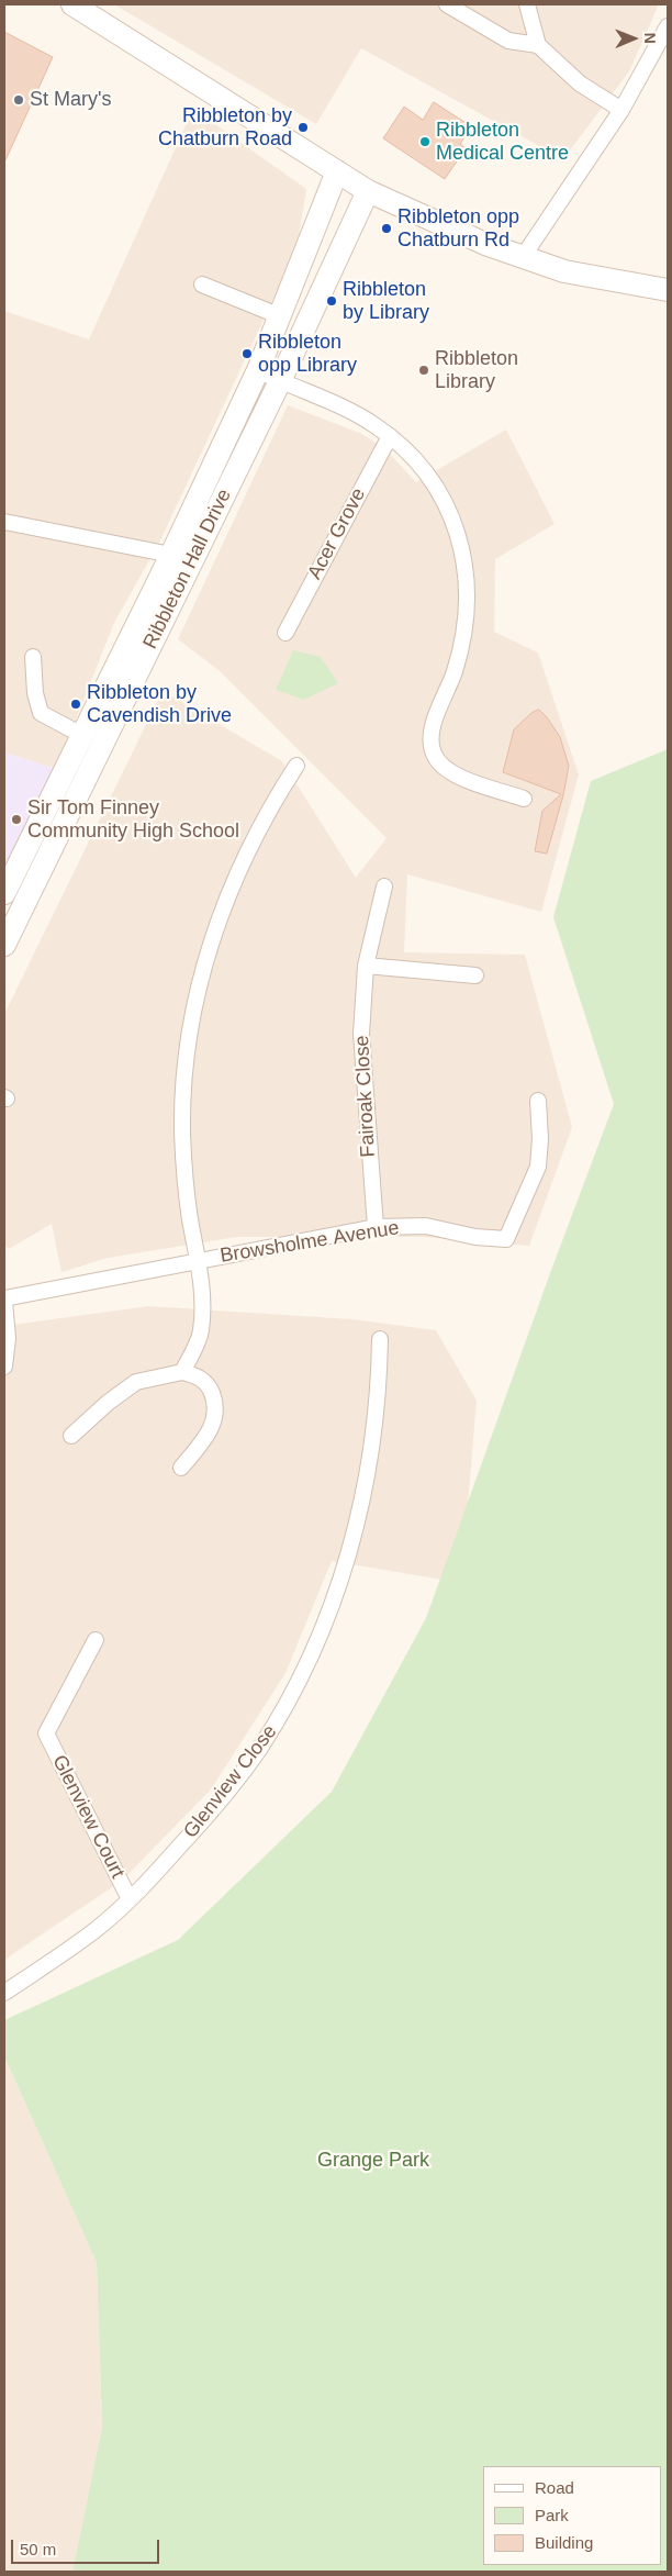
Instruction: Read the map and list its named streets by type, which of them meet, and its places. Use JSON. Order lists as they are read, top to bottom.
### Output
{
  "streets": {
    "street": [
      "Acer Grove",
      "Ribbleton Hall Drive",
      "Fairoak Close",
      "Browsholme Avenue",
      "Glenview Close",
      "Glenview Court"
    ]
  },
  "crossings": [
    ["Fairoak Close", "Browsholme Avenue"],
    ["Glenview Close", "Glenview Court"]
  ],
  "parks": ["Grange Park"],
  "places": [
    "St Mary's",
    "Ribbleton by Chatburn Road",
    "Ribbleton Medical Centre",
    "Ribbleton opp Chatburn Rd",
    "Ribbleton by Library",
    "Ribbleton opp Library",
    "Ribbleton Library",
    "Ribbleton by Cavendish Drive",
    "Sir Tom Finney Community High School"
  ],
  "legend": ["Road", "Park", "Building"],
  "scale_bar": "50 m",
  "north": "right"
}
